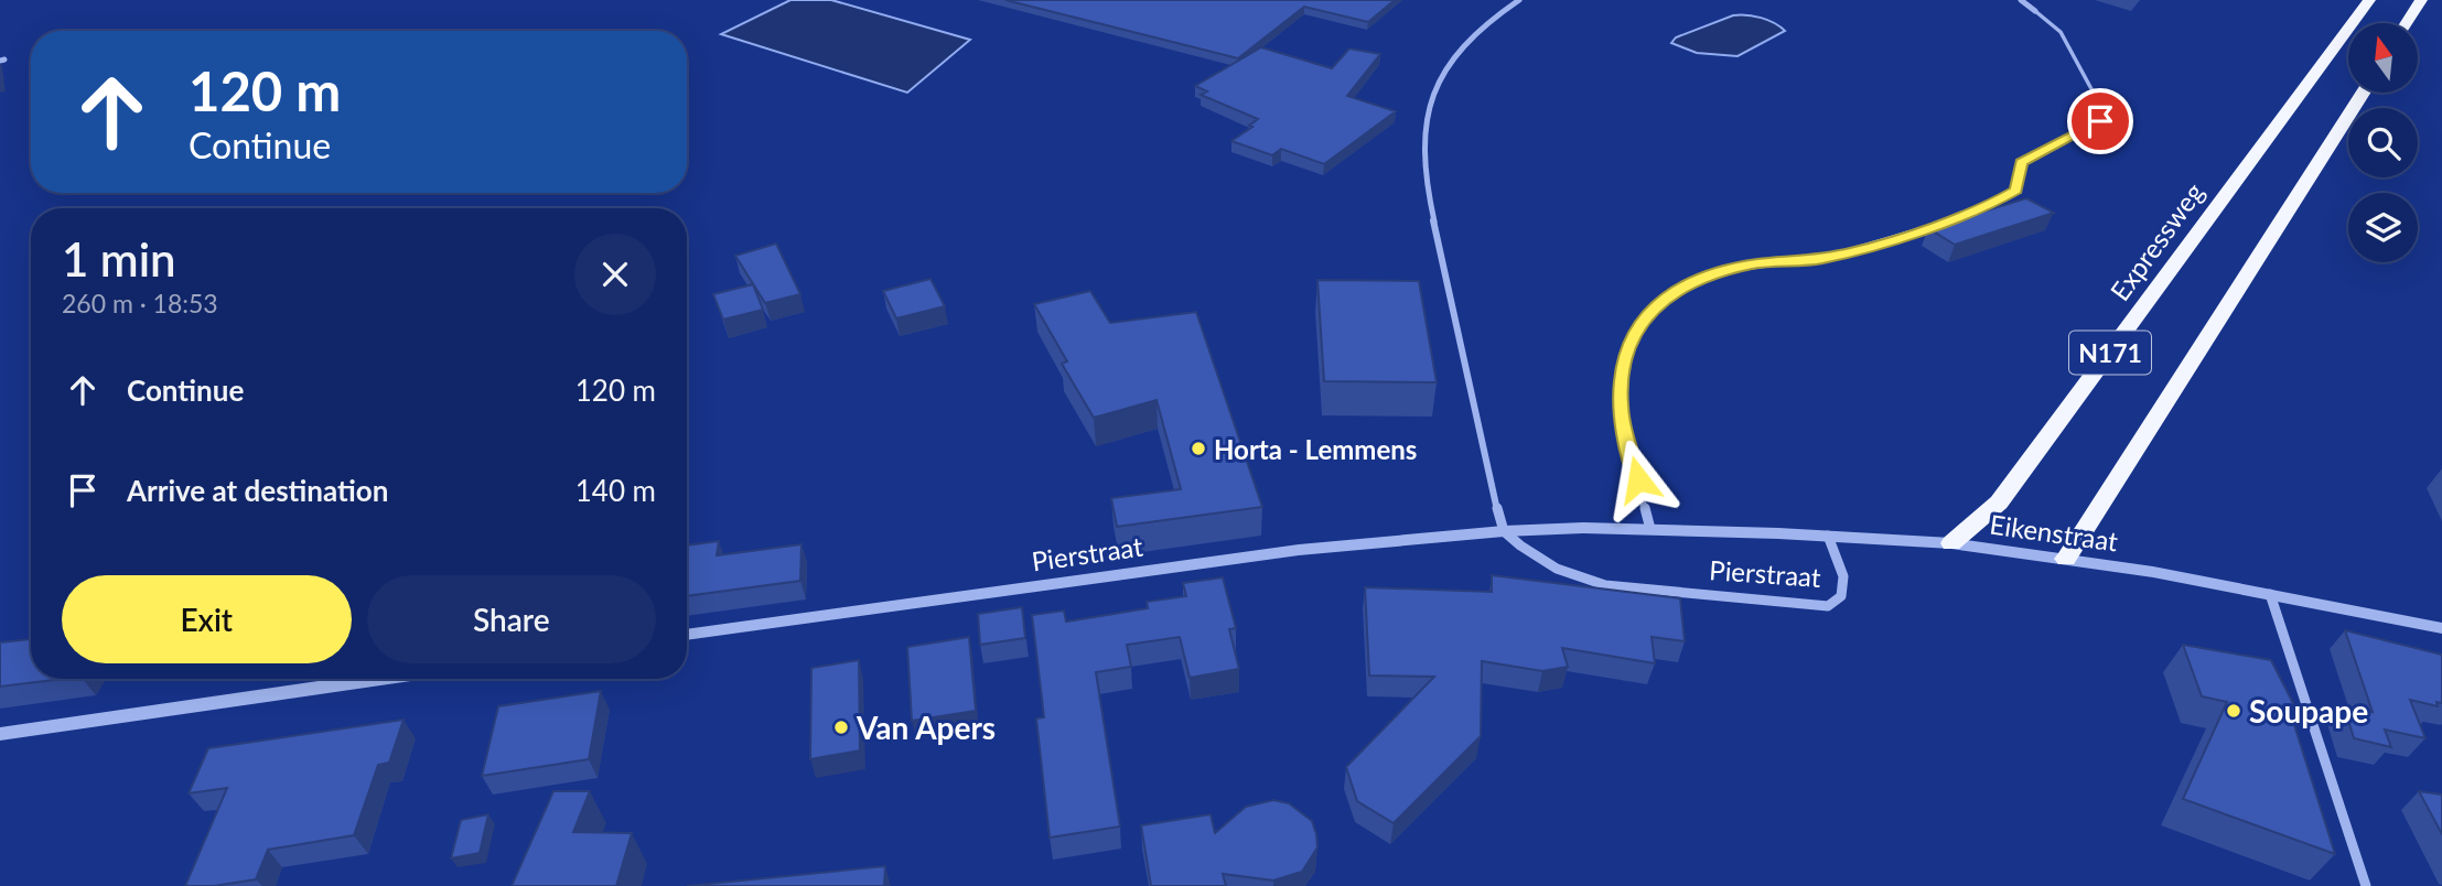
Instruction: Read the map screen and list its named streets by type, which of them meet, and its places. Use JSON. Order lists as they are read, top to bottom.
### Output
{
  "streets": {
    "highway": ["Expressweg", "N171"],
    "street": ["Eikenstraat", "Pierstraat"]
  },
  "crossings": [
    ["Expressweg", "Eikenstraat"],
    ["N171", "Eikenstraat"],
    ["Eikenstraat", "Pierstraat"]
  ],
  "places": ["Horta - Lemmens", "Soupape", "Van Apers"],
  "north": "top",
  "page": {
    "turn": ["120 m", "Continue"],
    "heading": ["1 min", "260 m · 18:53"],
    "list": [
      {
        "name": "Continue",
        "value": "120 m"
      },
      {
        "name": "Arrive at destination",
        "value": "140 m"
      }
    ],
    "buttons": ["Exit", "Share"]
  }
}
